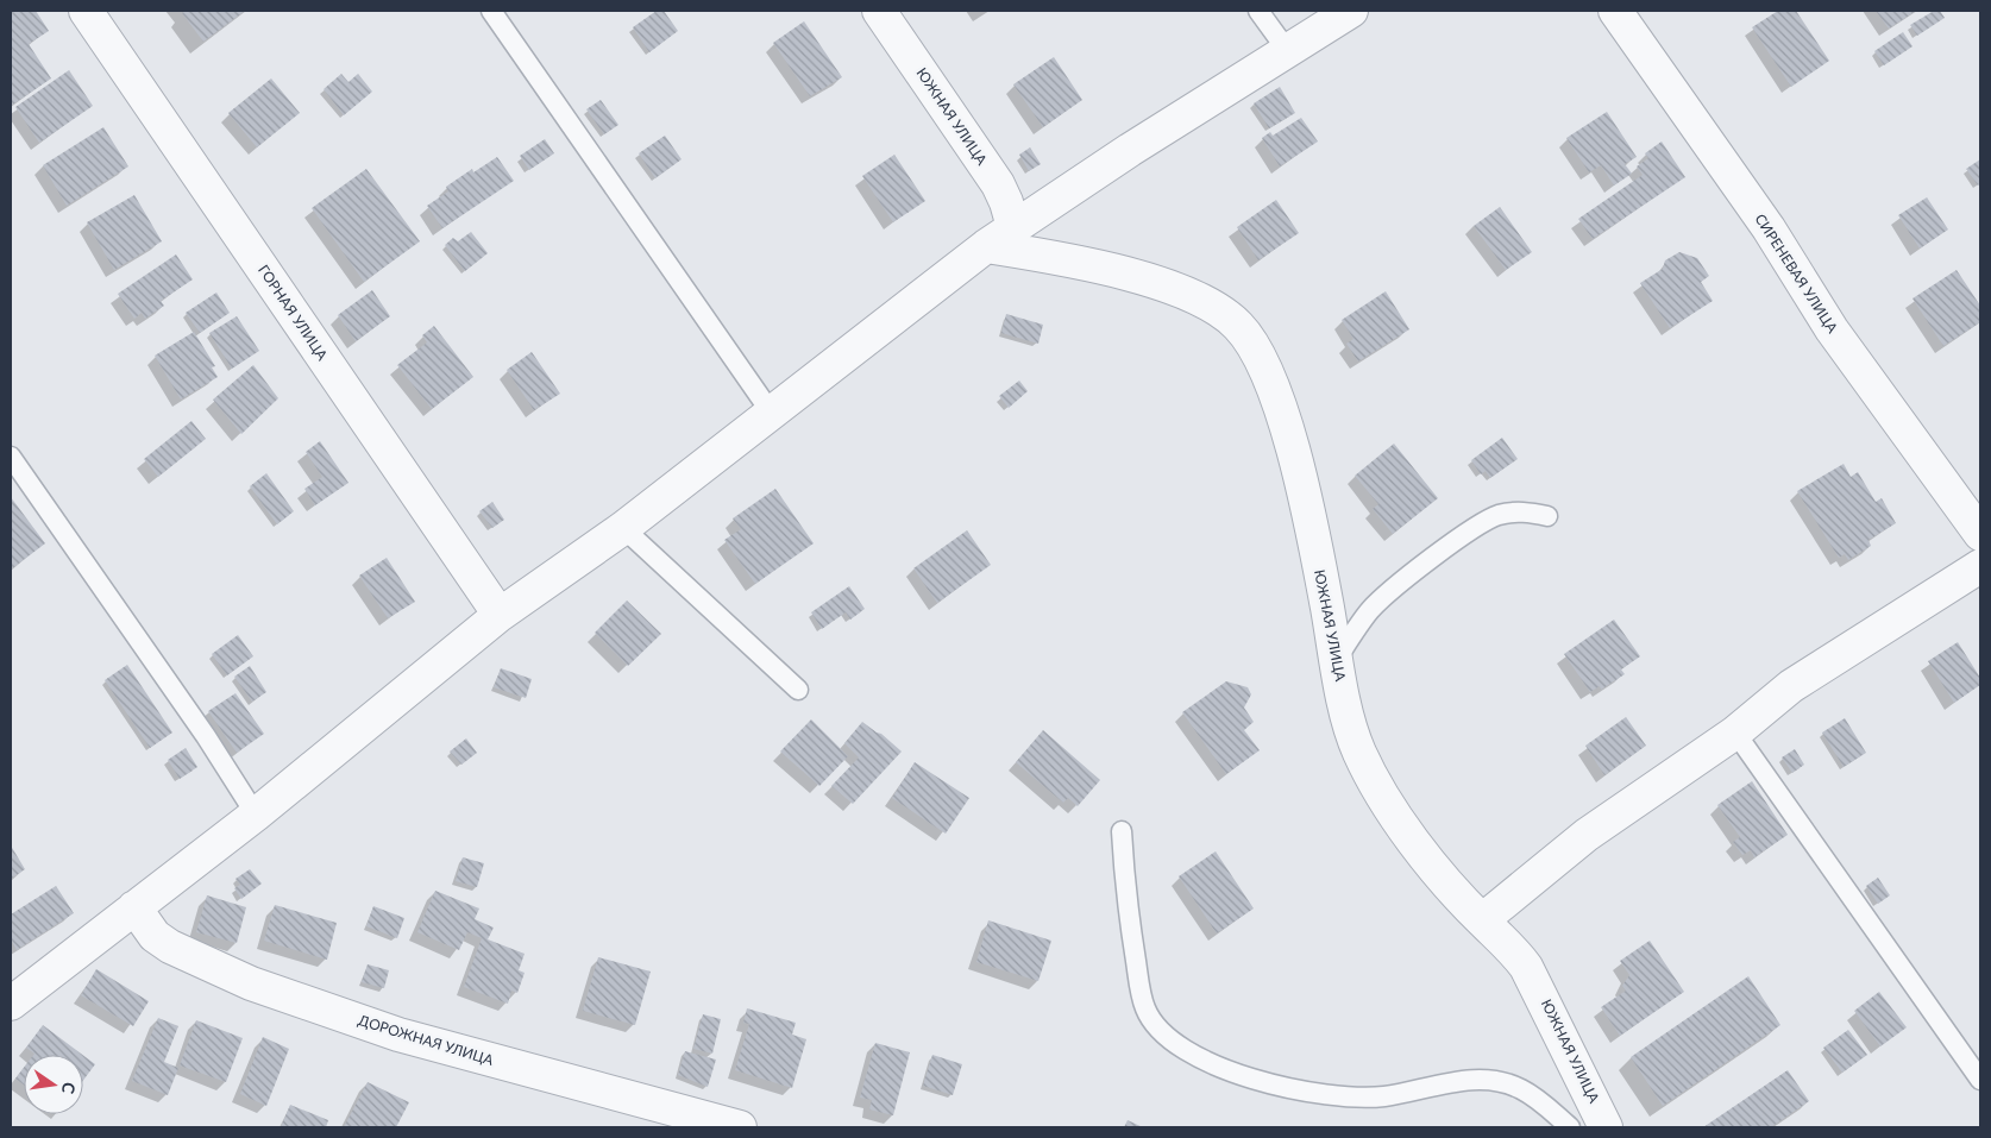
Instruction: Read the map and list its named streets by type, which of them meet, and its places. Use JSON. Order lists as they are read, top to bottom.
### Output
{
  "streets": {
    "street": [
      "ЮЖНАЯ УЛИЦА",
      "СИРЕНЕВАЯ УЛИЦА",
      "ГОРНАЯ УЛИЦА",
      "ДОРОЖНАЯ УЛИЦА"
    ]
  },
  "north": "right"
}
